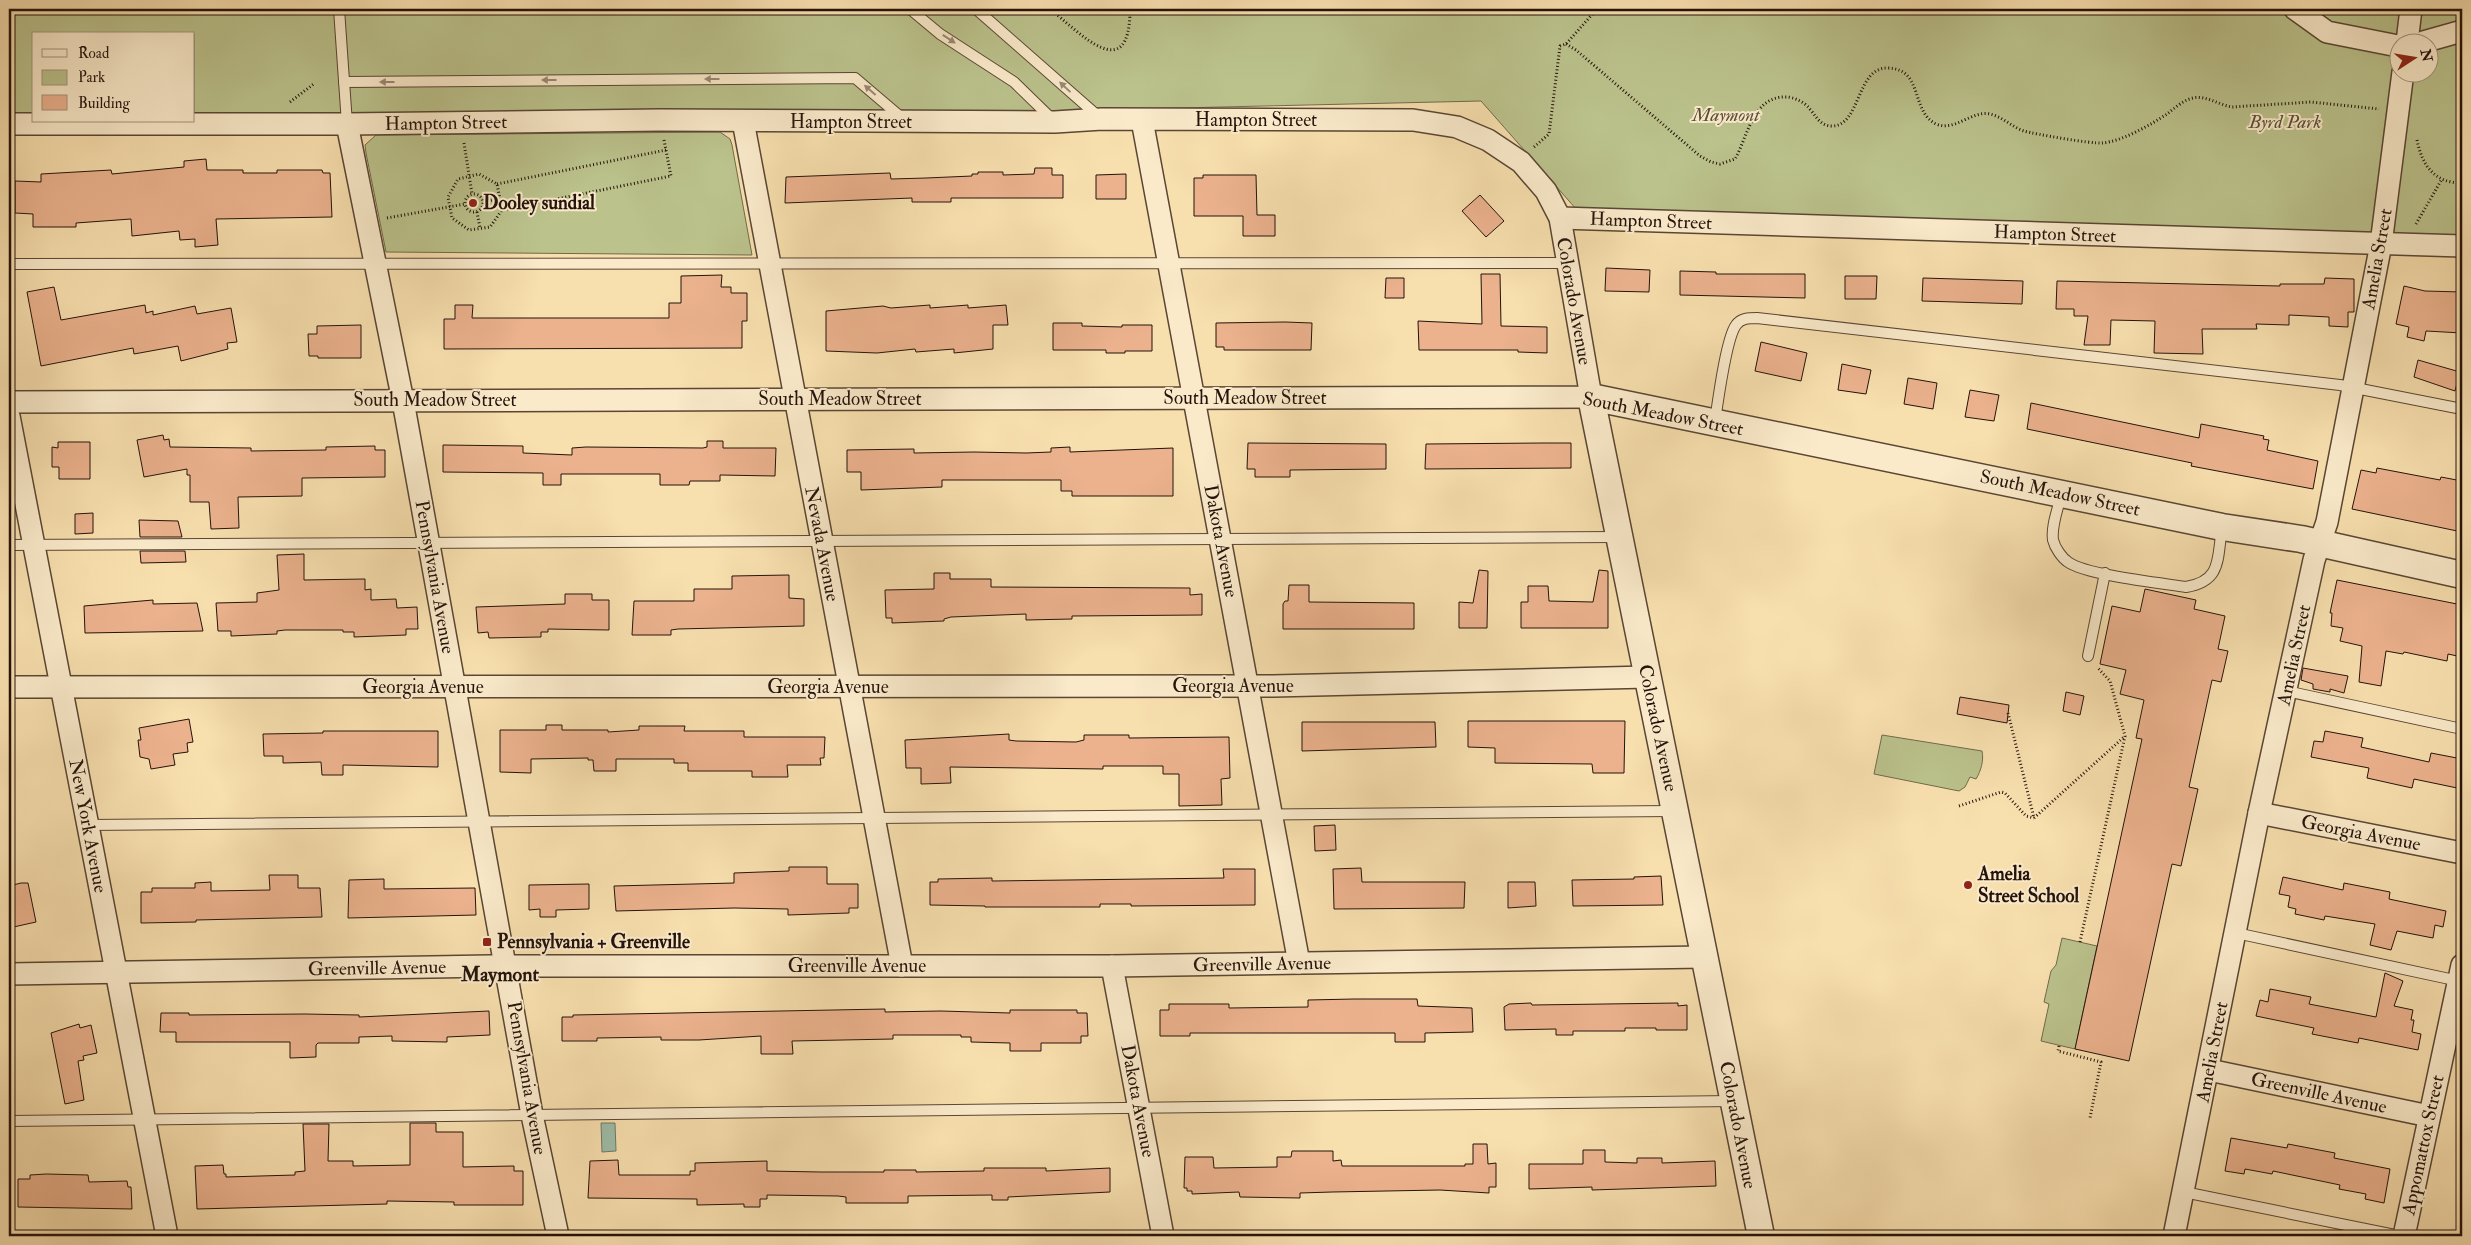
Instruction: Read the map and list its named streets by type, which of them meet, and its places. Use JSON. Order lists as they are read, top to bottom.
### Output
{
  "streets": {
    "street": [
      "Hampton Street",
      "Amelia Street",
      "Colorado Avenue",
      "South Meadow Street",
      "Dakota Avenue",
      "Nevada Avenue",
      "Pennsylvania Avenue",
      "Georgia Avenue",
      "New York Avenue",
      "Greenville Avenue",
      "Appomattox Street"
    ]
  },
  "crossings": [
    ["Hampton Street", "Amelia Street"],
    ["Hampton Street", "Colorado Avenue"],
    ["Hampton Street", "Dakota Avenue"],
    ["Hampton Street", "Nevada Avenue"],
    ["Hampton Street", "Pennsylvania Avenue"],
    ["Amelia Street", "South Meadow Street"],
    ["Amelia Street", "Georgia Avenue"],
    ["Amelia Street", "Greenville Avenue"],
    ["Colorado Avenue", "South Meadow Street"],
    ["Colorado Avenue", "Georgia Avenue"],
    ["Colorado Avenue", "Greenville Avenue"],
    ["South Meadow Street", "Dakota Avenue"],
    ["South Meadow Street", "Nevada Avenue"],
    ["South Meadow Street", "Pennsylvania Avenue"],
    ["Dakota Avenue", "Georgia Avenue"],
    ["Dakota Avenue", "Greenville Avenue"],
    ["Nevada Avenue", "Georgia Avenue"],
    ["Nevada Avenue", "Greenville Avenue"],
    ["Pennsylvania Avenue", "Georgia Avenue"],
    ["Pennsylvania Avenue", "Greenville Avenue"],
    ["Georgia Avenue", "New York Avenue"],
    ["New York Avenue", "Greenville Avenue"],
    ["Greenville Avenue", "Appomattox Street"]
  ],
  "districts": ["Maymont"],
  "parks": ["Maymont", "Byrd Park"],
  "places": {
    "other": ["Dooley sundial", "Amelia Street School"],
    "transit": ["Pennsylvania + Greenville"]
  },
  "legend": ["Road", "Park", "Building"],
  "north": "right"
}
